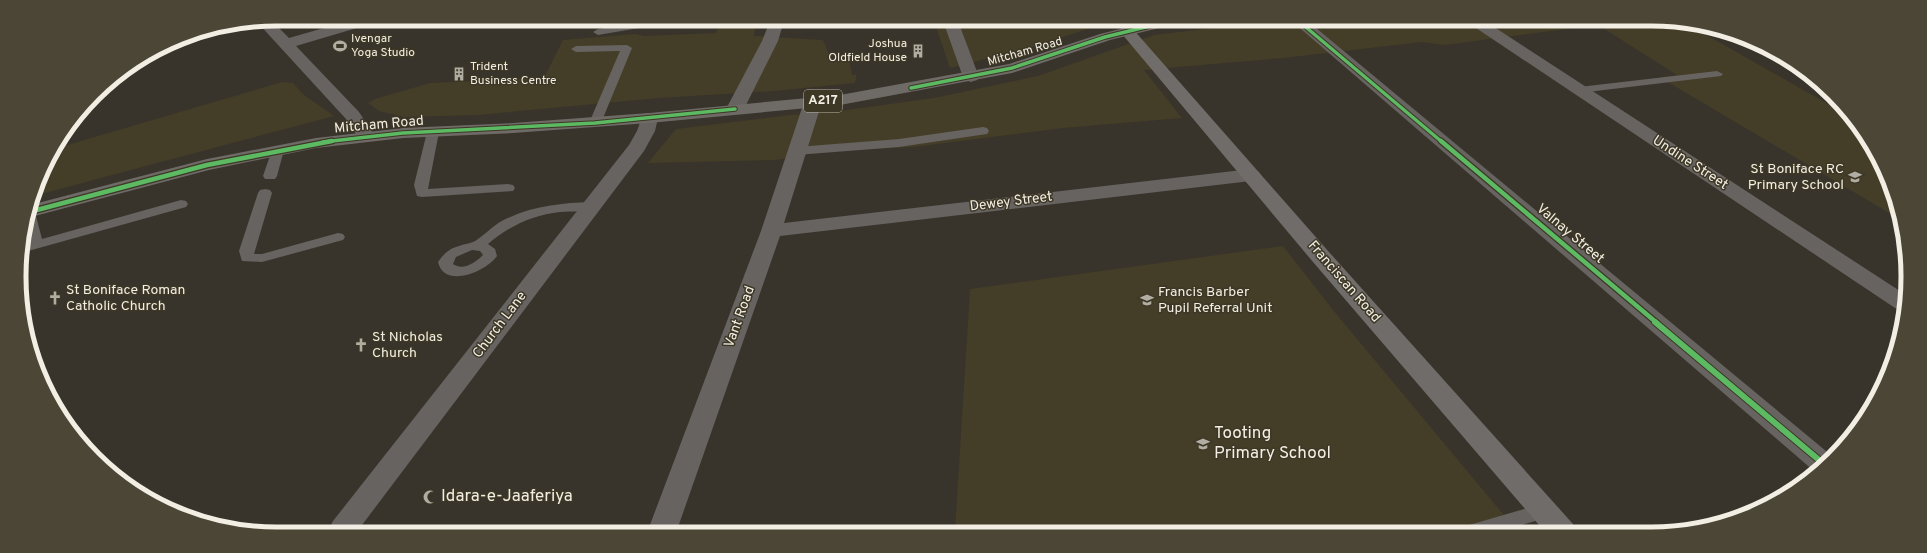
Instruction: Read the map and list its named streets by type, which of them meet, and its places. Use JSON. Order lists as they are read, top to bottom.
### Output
{
  "streets": {
    "main road": ["Mitcham Road", "A217"],
    "street": [
      "Undine Street",
      "Dewey Street",
      "Valnay Street",
      "Franciscan Road",
      "Vant Road",
      "Church Lane"
    ]
  },
  "crossings": [
    ["Mitcham Road", "Franciscan Road"],
    ["Mitcham Road", "Vant Road"],
    ["Mitcham Road", "Church Lane"],
    ["Dewey Street", "Franciscan Road"],
    ["Dewey Street", "Vant Road"]
  ],
  "places": {
    "sports": ["Ivengar Yoga Studio"],
    "building": ["Joshua Oldfield House", "Trident Business Centre"],
    "school or university": ["St Boniface RC Primary School", "Francis Barber Pupil Referral Unit", "Tooting Primary School"],
    "church": ["St Boniface Roman Catholic Church", "St Nicholas Church"],
    "mosque": ["Idara-e-Jaaferiya"]
  }
}
